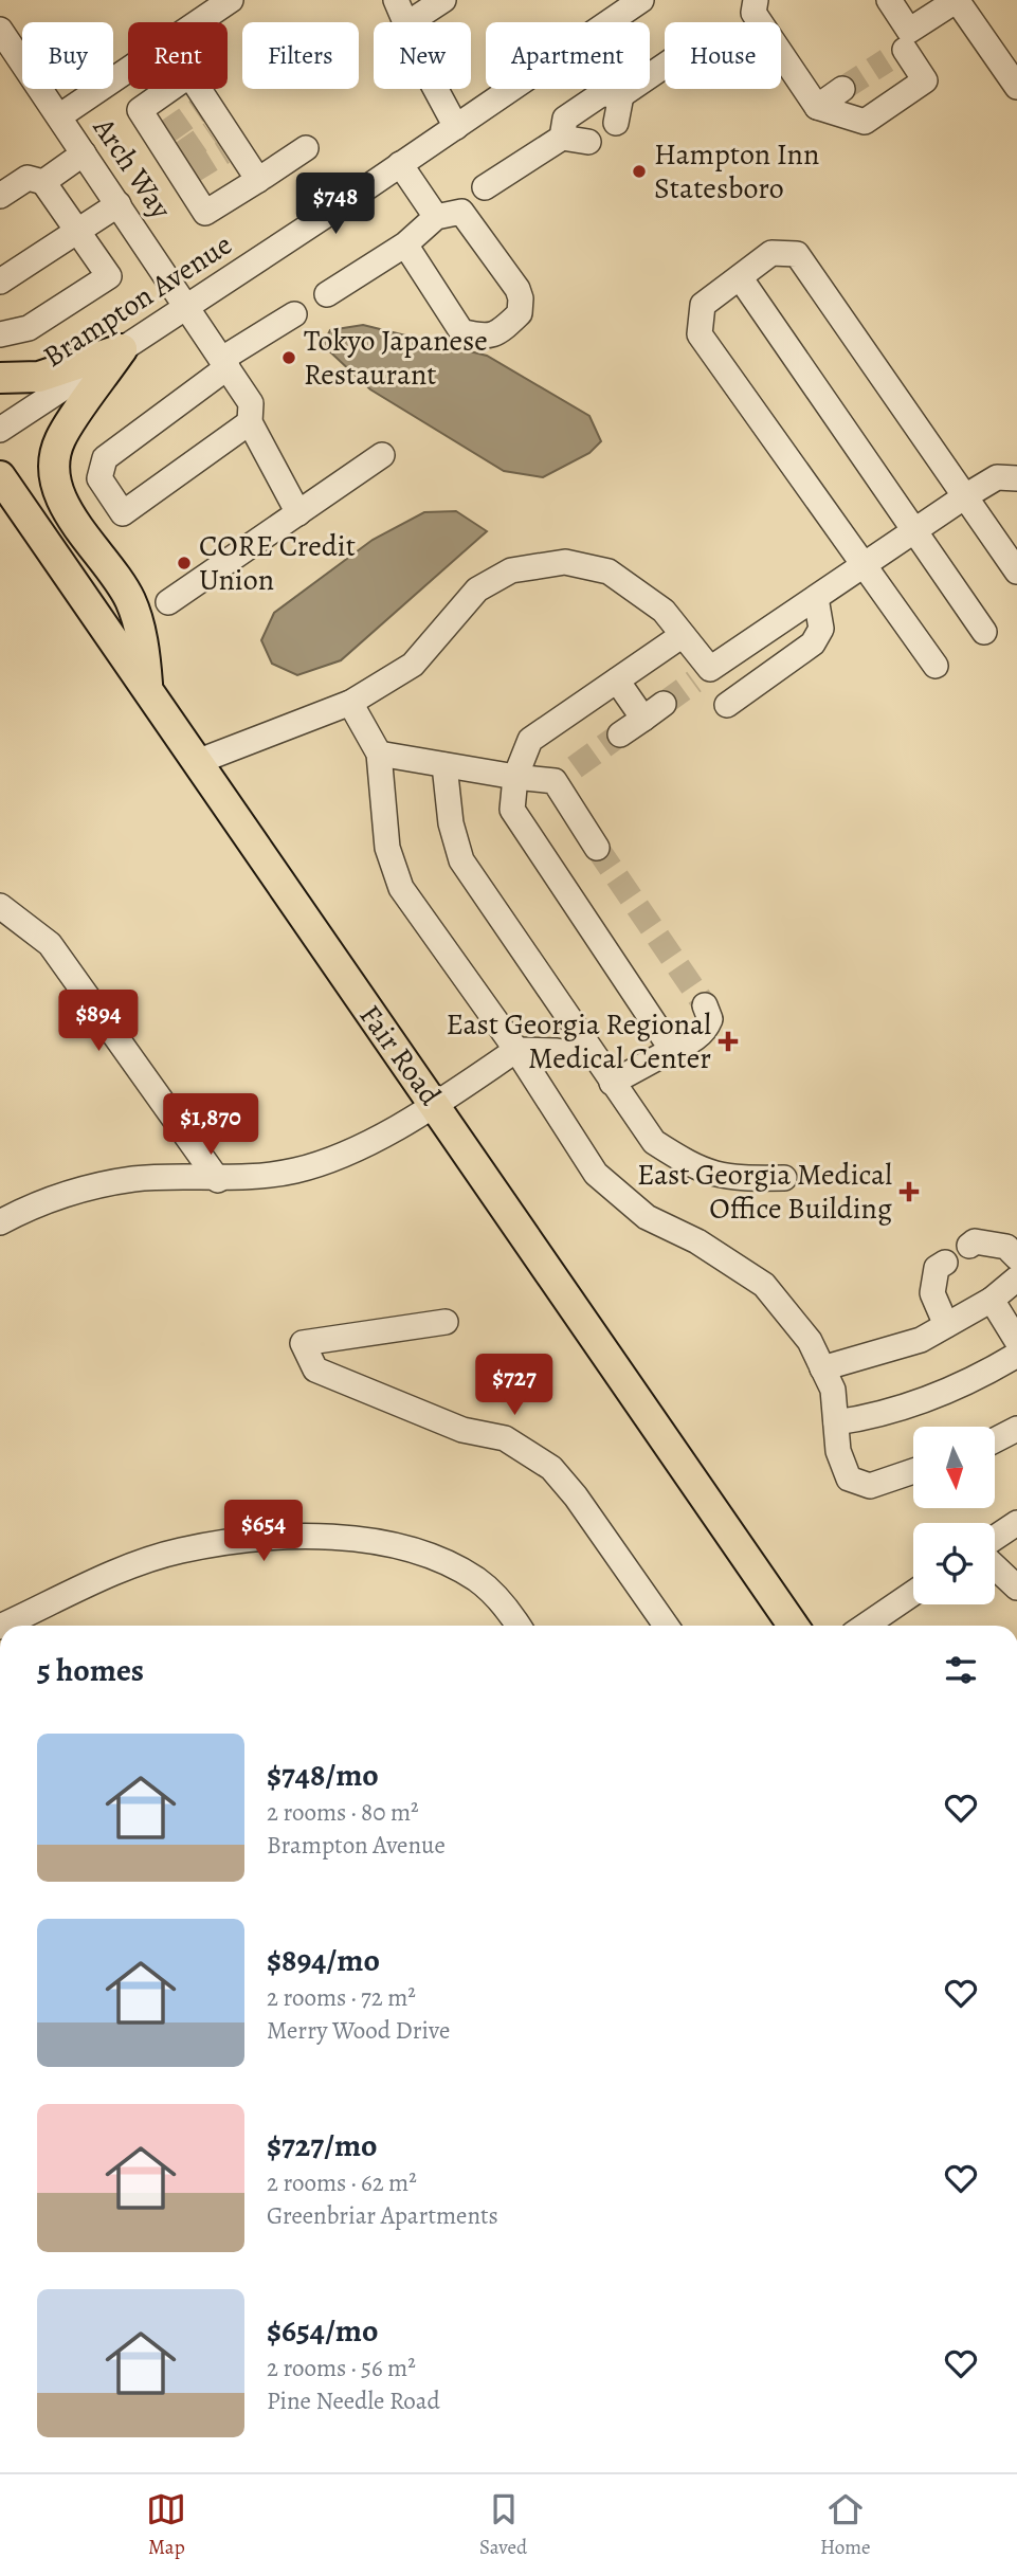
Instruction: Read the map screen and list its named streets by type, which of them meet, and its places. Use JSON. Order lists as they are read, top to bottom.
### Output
{
  "streets": {
    "main road": ["Fair Road"],
    "street": ["Arch Way", "Brampton Avenue"]
  },
  "crossings": [
    ["Arch Way", "Brampton Avenue"]
  ],
  "places": {
    "other": ["Hampton Inn Statesboro", "Tokyo Japanese Restaurant", "CORE Credit Union"],
    "health": ["East Georgia Regional Medical Center", "East Georgia Medical Office Building"]
  },
  "north": "bottom",
  "page": {
    "chip": [
      "Buy",
      "Rent",
      "Filters",
      "New",
      "Apartment",
      "House"
    ],
    "price": [
      "$748",
      "$894",
      "$1,870",
      "$727",
      "$654"
    ],
    "heading": "5 homes",
    "list": [
      {
        "name": "$748/mo",
        "note": "2 rooms · 80 m² · Brampton Avenue"
      },
      {
        "name": "$894/mo",
        "note": "2 rooms · 72 m² · Merry Wood Drive"
      },
      {
        "name": "$727/mo",
        "note": "2 rooms · 62 m² · Greenbriar Apartments"
      },
      {
        "name": "$654/mo",
        "note": "2 rooms · 56 m² · Pine Needle Road"
      }
    ],
    "tabs": ["Map", "Saved", "Home"]
  }
}
